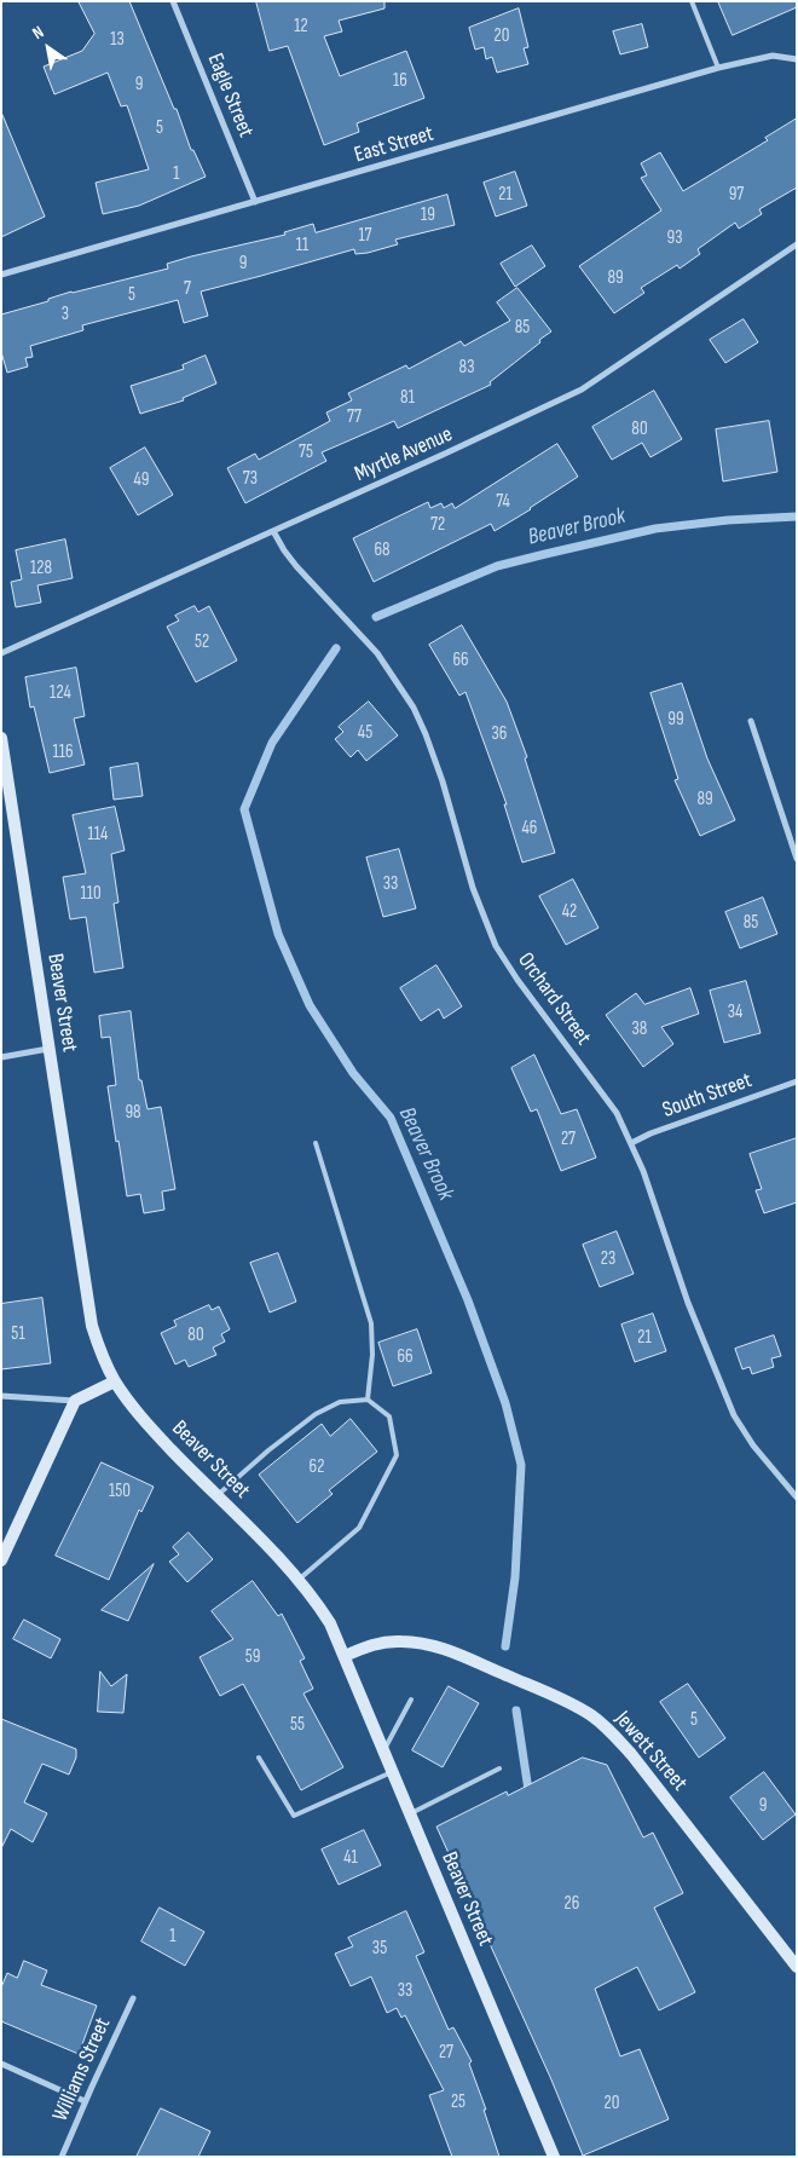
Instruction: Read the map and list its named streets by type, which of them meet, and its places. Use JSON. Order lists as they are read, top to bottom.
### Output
{
  "streets": {
    "street": [
      "Eagle Street",
      "East Street",
      "Myrtle Avenue",
      "Orchard Street",
      "Beaver Street",
      "South Street",
      "Jewett Street",
      "Williams Street"
    ]
  },
  "crossings": [
    ["Eagle Street", "East Street"],
    ["Myrtle Avenue", "Orchard Street"],
    ["Orchard Street", "South Street"],
    ["Beaver Street", "Jewett Street"]
  ],
  "water": ["Beaver Brook"],
  "house_numbers": [
    "12",
    "20",
    "13",
    "16",
    "9",
    "5",
    "1",
    "21",
    "97",
    "19",
    "17",
    "93",
    "11",
    "9",
    "89",
    "7",
    "5",
    "3",
    "85",
    "83",
    "81",
    "77",
    "80",
    "75",
    "73",
    "49",
    "74",
    "72",
    "68",
    "128",
    "52",
    "66",
    "124",
    "99",
    "45",
    "36",
    "116",
    "89",
    "46",
    "114",
    "33",
    "110",
    "42",
    "85",
    "34",
    "38",
    "98",
    "27",
    "23",
    "51",
    "80",
    "21",
    "66",
    "62",
    "150",
    "59",
    "5",
    "55",
    "9",
    "41",
    "26",
    "1",
    "35",
    "33",
    "27",
    "25",
    "20"
  ],
  "north": "top left"
}
